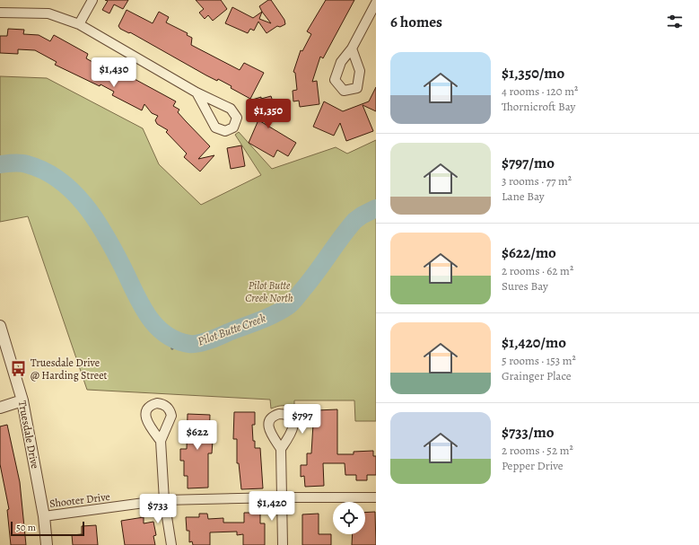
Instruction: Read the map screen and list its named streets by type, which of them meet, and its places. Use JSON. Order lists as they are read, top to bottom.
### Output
{
  "streets": {
    "street": ["Truesdale Drive", "Shooter Drive"]
  },
  "crossings": [
    ["Truesdale Drive", "Shooter Drive"]
  ],
  "water": ["Pilot Butte Creek"],
  "parks": ["Pilot Butte Creek North"],
  "places": {
    "bus stop": ["Truesdale Drive @ Harding Street"]
  },
  "scale_bar": "50 m",
  "page": {
    "heading": "6 homes",
    "list": [
      {
        "name": "$1,350/mo",
        "note": "4 rooms · 120 m² · Thornicroft Bay"
      },
      {
        "name": "$797/mo",
        "note": "3 rooms · 77 m² · Lane Bay"
      },
      {
        "name": "$622/mo",
        "note": "2 rooms · 62 m² · Sures Bay"
      },
      {
        "name": "$1,420/mo",
        "note": "5 rooms · 153 m² · Grainger Place"
      },
      {
        "name": "$733/mo",
        "note": "2 rooms · 52 m² · Pepper Drive"
      }
    ],
    "price": [
      "$1,430",
      "$1,350",
      "$797",
      "$622",
      "$1,420",
      "$733"
    ],
    "scale": "50 m"
  }
}
